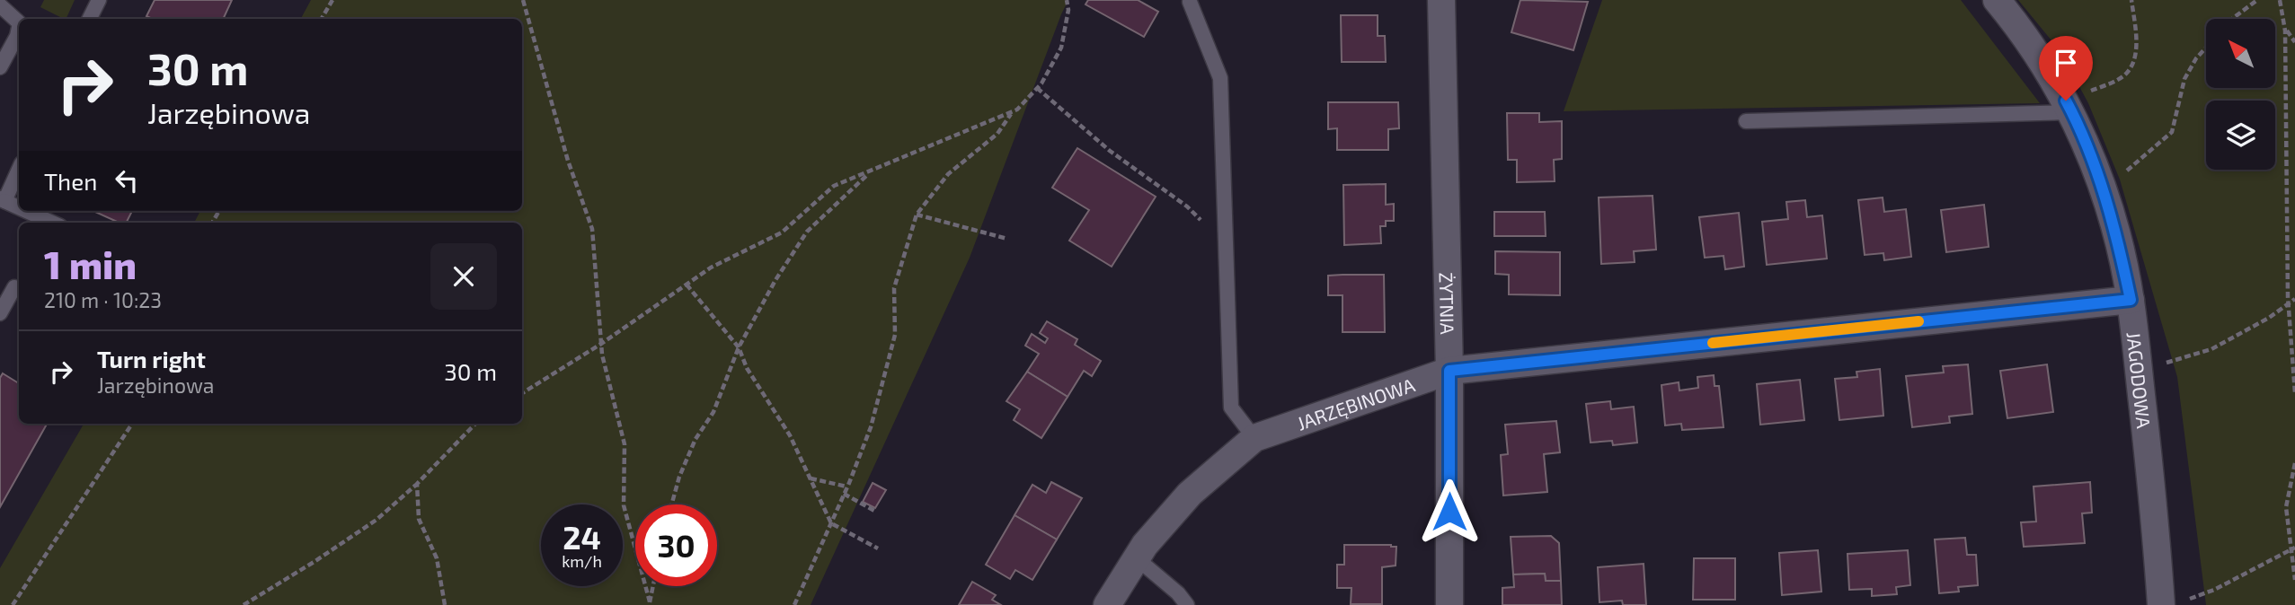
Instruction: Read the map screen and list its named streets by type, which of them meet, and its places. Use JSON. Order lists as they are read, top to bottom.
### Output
{
  "streets": {
    "street": ["ŻYTNIA", "JAGODOWA", "JARZĘBINOWA"]
  },
  "crossings": [
    ["ŻYTNIA", "JARZĘBINOWA"],
    ["JAGODOWA", "JARZĘBINOWA"]
  ],
  "north": "top left",
  "page": {
    "turn": ["30 m", "Jarzębinowa"],
    "then": "Then",
    "heading": ["1 min", "210 m · 10:23"],
    "list": [
      {
        "name": "Turn right",
        "note": "Jarzębinowa",
        "value": "30 m"
      }
    ],
    "speed": "24 km/h",
    "limit": "30"
  }
}
